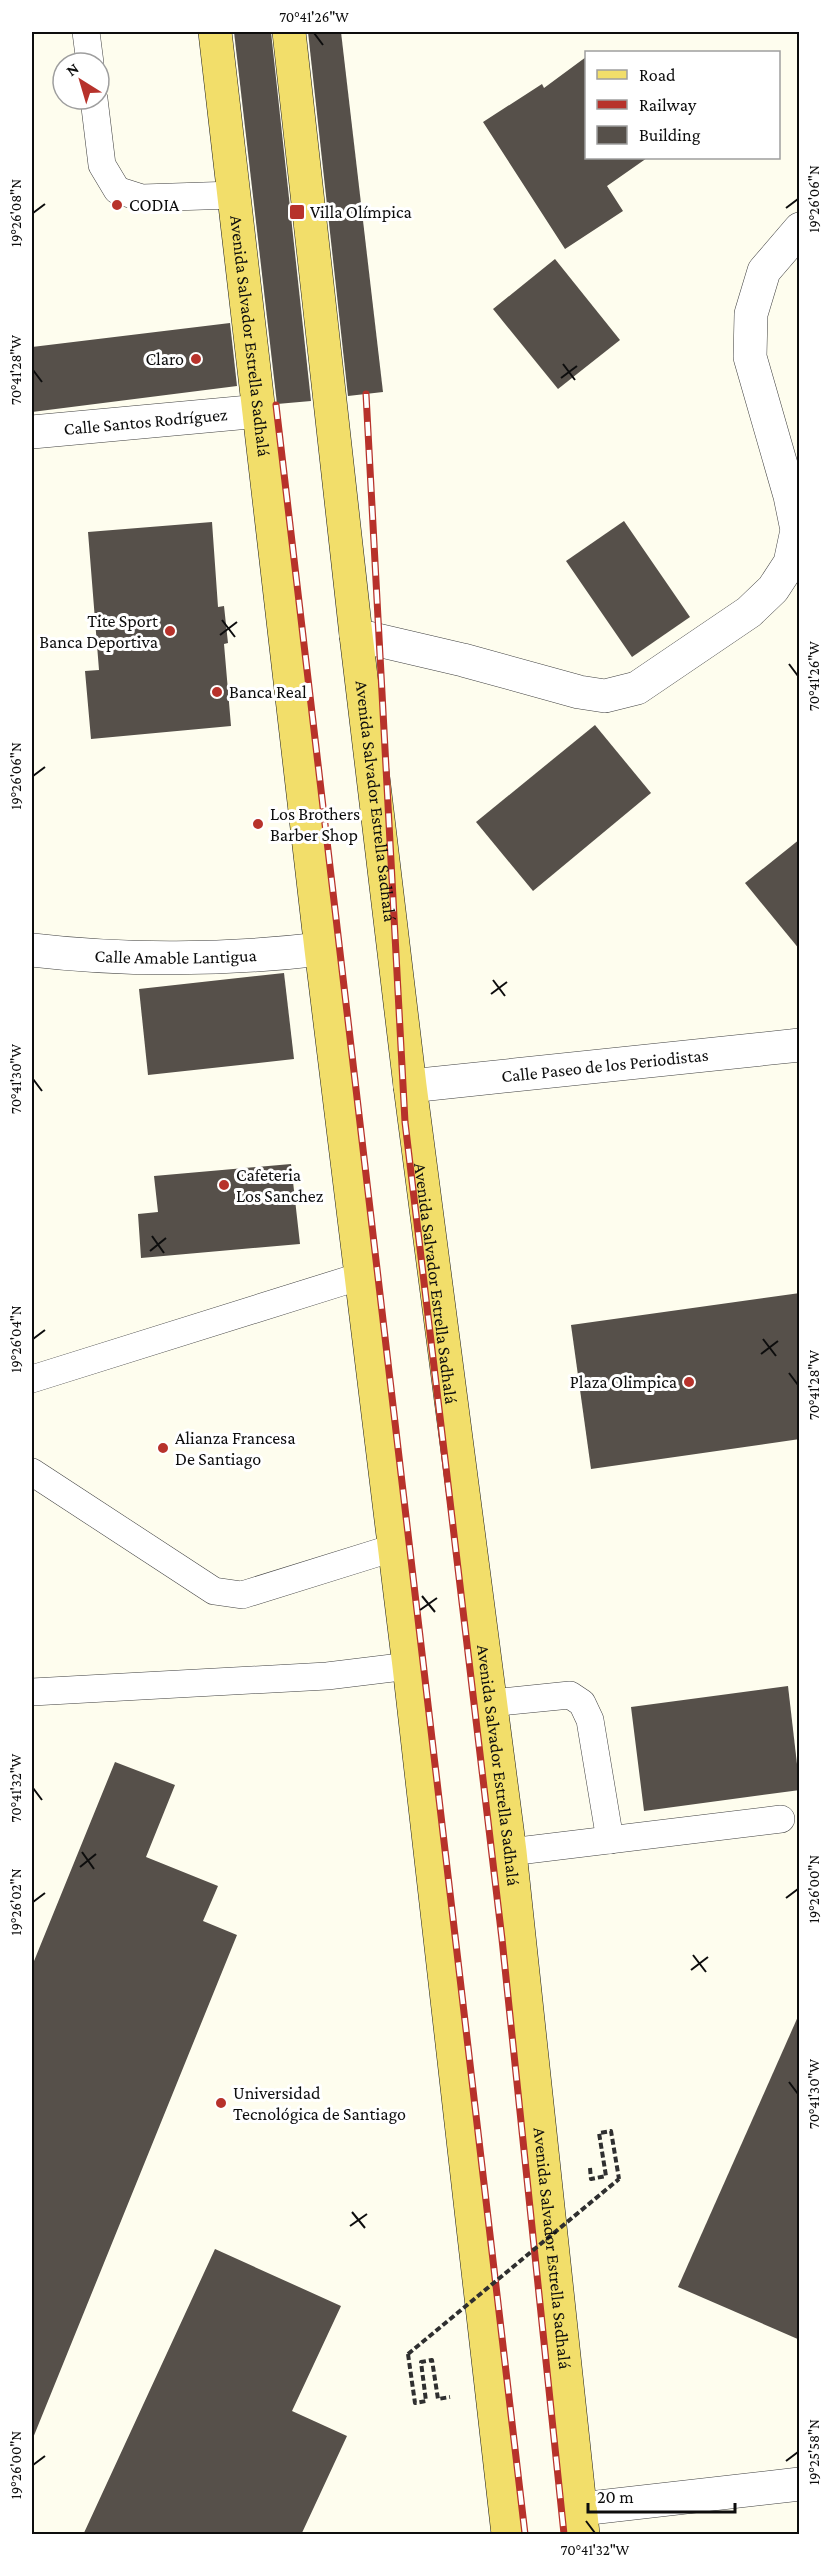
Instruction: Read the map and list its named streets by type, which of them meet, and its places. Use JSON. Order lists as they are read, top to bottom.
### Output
{
  "streets": {
    "main road": ["Avenida Salvador Estrella Sadhalá"],
    "street": ["Calle Santos Rodríguez", "Calle Amable Lantigua", "Calle Paseo de los Periodistas"]
  },
  "crossings": [
    ["Avenida Salvador Estrella Sadhalá", "Calle Santos Rodríguez"],
    ["Avenida Salvador Estrella Sadhalá", "Calle Amable Lantigua"],
    ["Avenida Salvador Estrella Sadhalá", "Calle Paseo de los Periodistas"]
  ],
  "places": {
    "other": [
      "CODIA",
      "Claro",
      "Tite Sport Banca Deportiva",
      "Banca Real",
      "Los Brothers Barber Shop",
      "Cafeteria Los Sanchez",
      "Plaza Olimpica",
      "Alianza Francesa De Santiago",
      "Universidad Tecnológica de Santiago"
    ],
    "transit": ["Villa Olímpica"]
  },
  "legend": ["Road", "Railway", "Building"],
  "scale_bar": "20 m",
  "north": "top left",
  "coordinates": [
    "70°41'26\"W",
    "19°26'06\"N",
    "19°26'08\"N",
    "70°41'28\"W",
    "70°41'30\"W",
    "19°26'04\"N",
    "70°41'32\"W",
    "19°26'00\"N",
    "19°26'02\"N",
    "19°25'58\"N"
  ]
}
